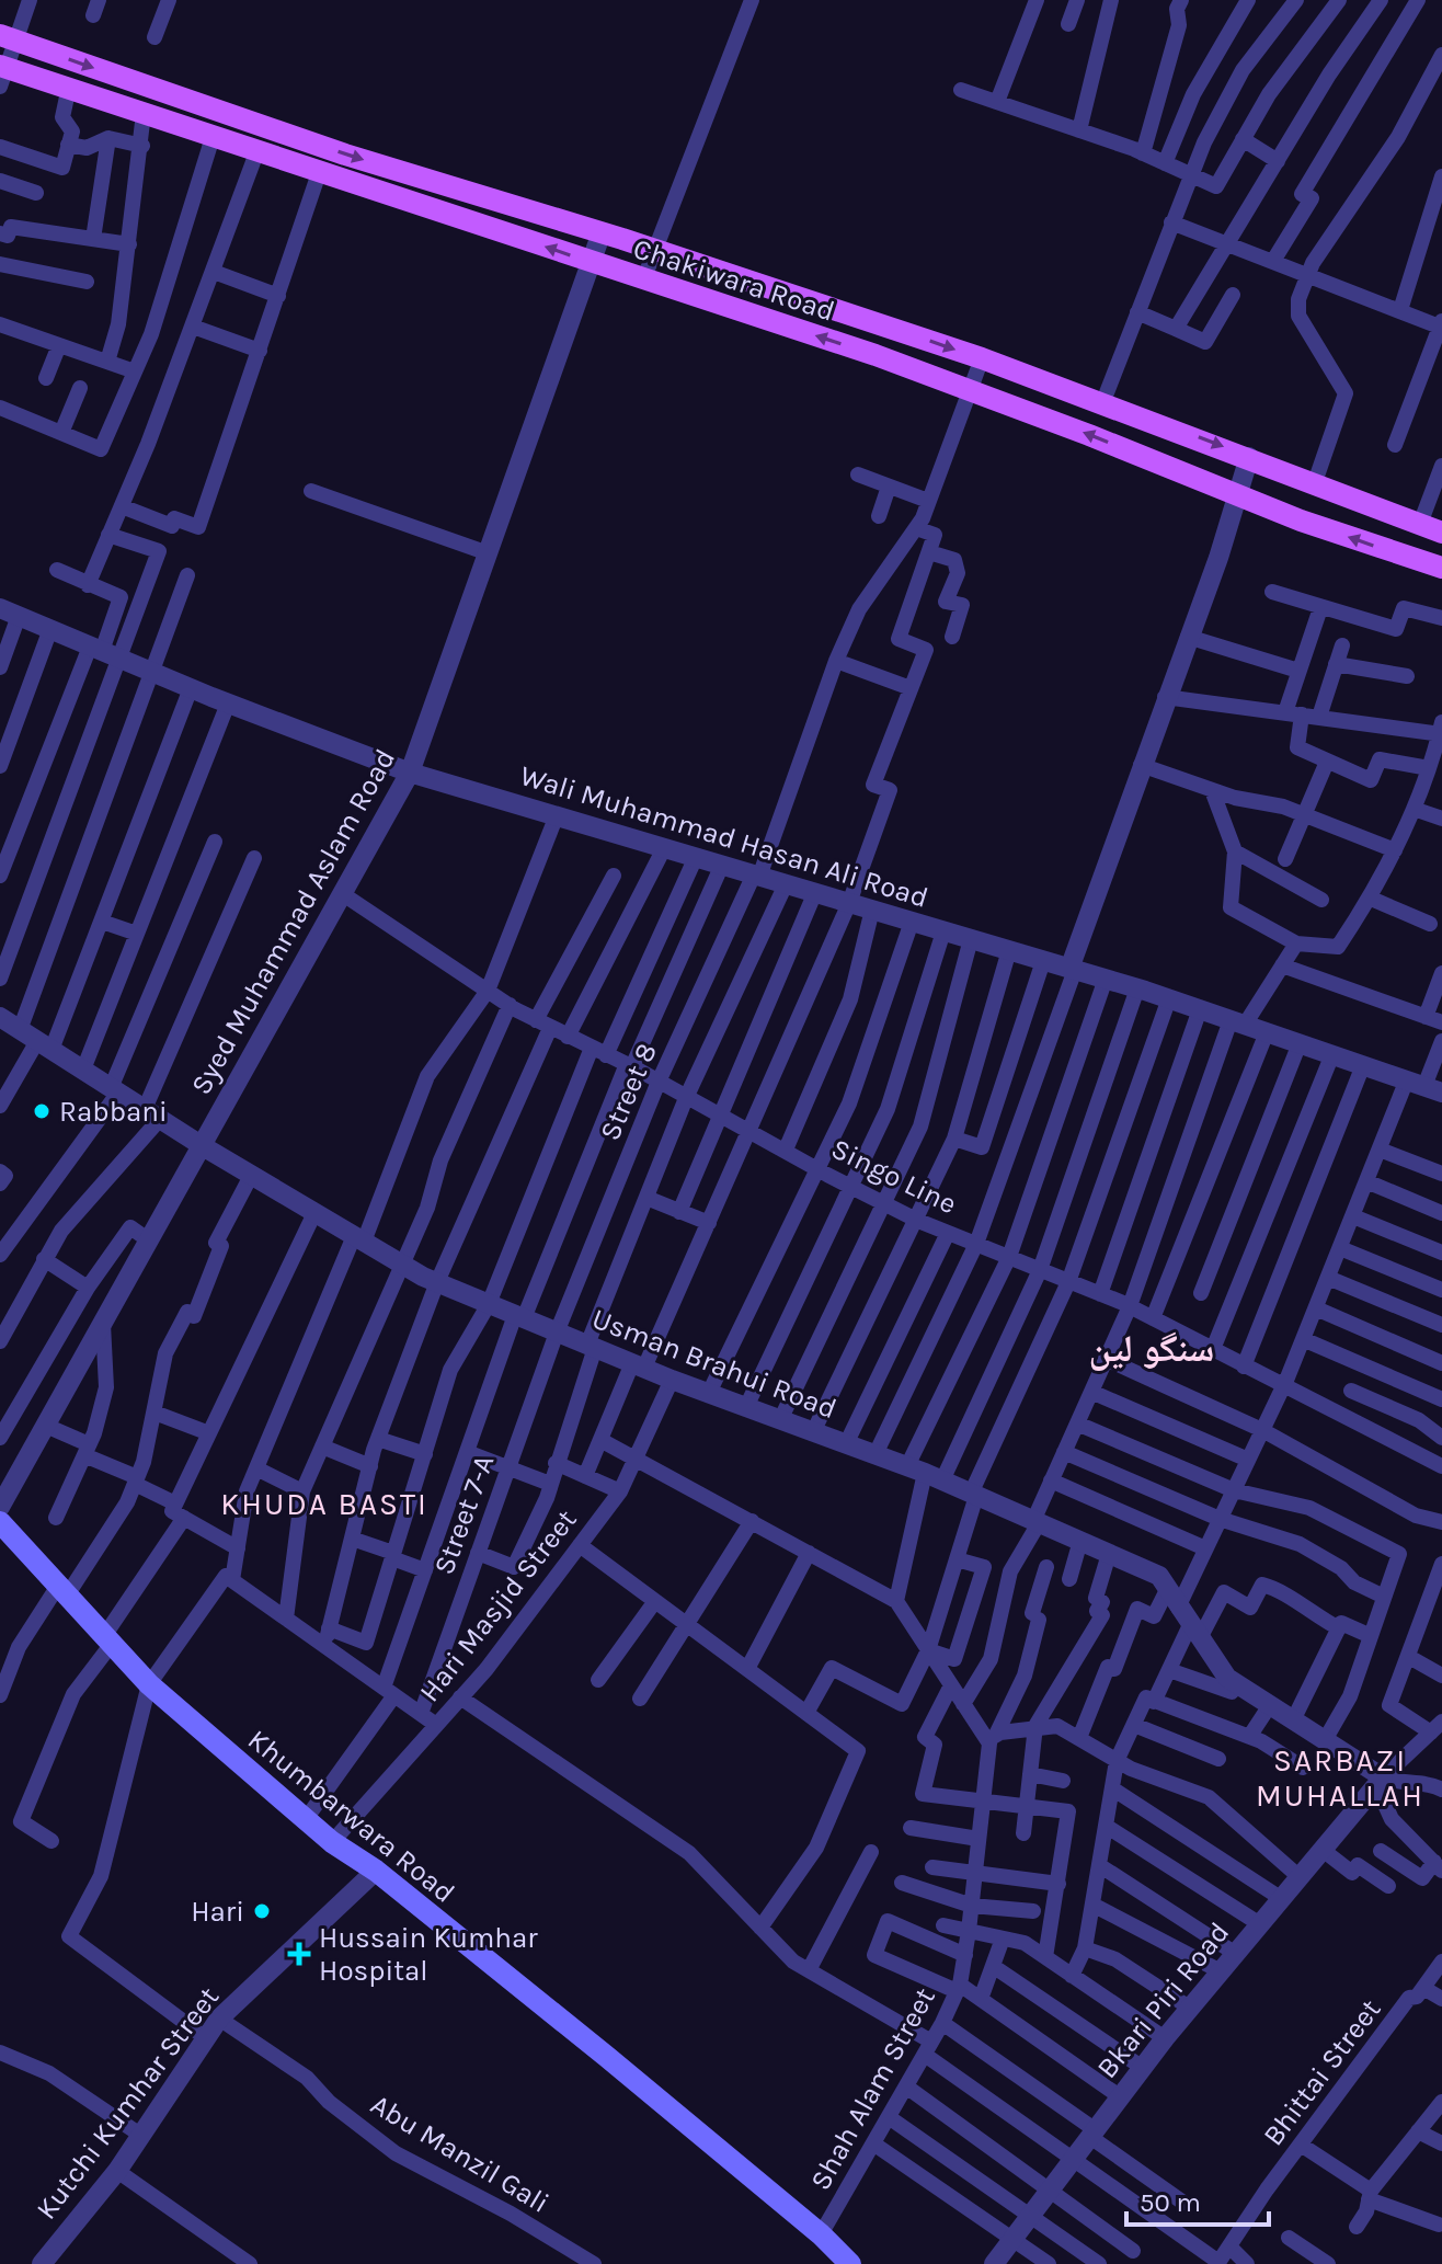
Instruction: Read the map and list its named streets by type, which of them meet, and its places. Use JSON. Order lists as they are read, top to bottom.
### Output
{
  "streets": {
    "main road": ["Chakiwara Road", "Khumbarwara Road"],
    "street": [
      "Wali Muhammad Hasan Ali Road",
      "Syed Muhammad Aslam Road",
      "Street 8",
      "Singo Line",
      "Usman Brahui Road",
      "Street 7-A",
      "Hari Masjid Street",
      "Bkari Piri Road",
      "Bhittai Street",
      "Shah Alam Street",
      "Kutchi Kumhar Street",
      "Abu Manzil Gali"
    ]
  },
  "crossings": [
    ["Chakiwara Road", "Syed Muhammad Aslam Road"],
    ["Chakiwara Road", "Street 8"],
    ["Wali Muhammad Hasan Ali Road", "Syed Muhammad Aslam Road"],
    ["Wali Muhammad Hasan Ali Road", "Street 8"],
    ["Syed Muhammad Aslam Road", "Singo Line"],
    ["Syed Muhammad Aslam Road", "Usman Brahui Road"],
    ["Street 8", "Singo Line"],
    ["Street 8", "Usman Brahui Road"],
    ["Street 8", "Street 7-A"],
    ["Usman Brahui Road", "Street 7-A"],
    ["Usman Brahui Road", "Hari Masjid Street"],
    ["Usman Brahui Road", "Bkari Piri Road"],
    ["Hari Masjid Street", "Khumbarwara Road"],
    ["Khumbarwara Road", "Shah Alam Street"],
    ["Khumbarwara Road", "Kutchi Kumhar Street"],
    ["Kutchi Kumhar Street", "Abu Manzil Gali"]
  ],
  "districts": ["سنگو لین", "KHUDA BASTI", "SARBAZI MUHALLAH"],
  "places": {
    "other": ["Rabbani", "Hari"],
    "health": ["Hussain Kumhar Hospital"]
  },
  "scale_bar": "50 m"
}
